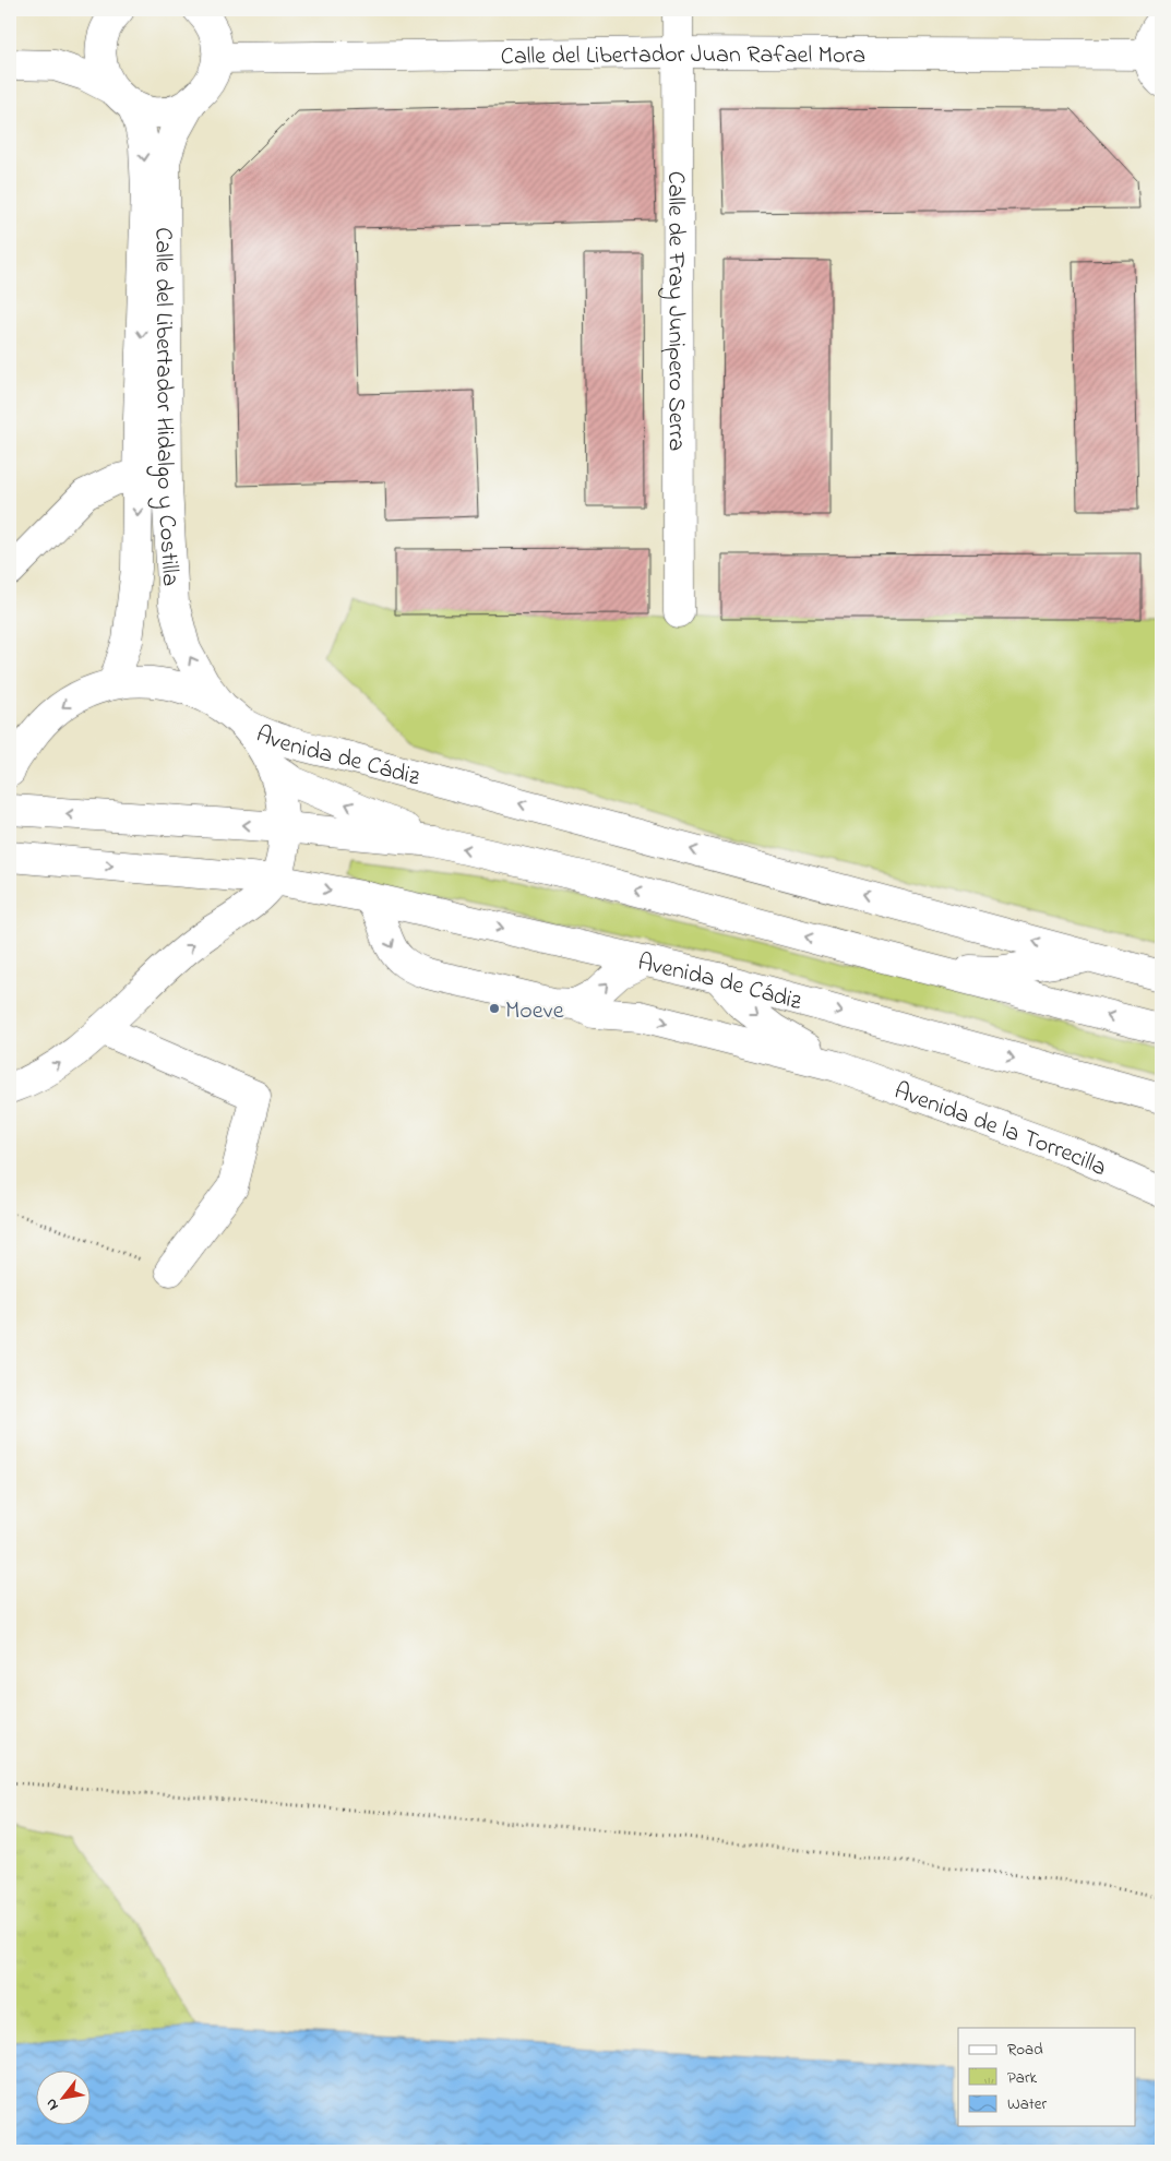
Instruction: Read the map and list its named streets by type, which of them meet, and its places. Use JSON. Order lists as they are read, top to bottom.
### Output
{
  "streets": {
    "main road": [
      "Calle del Libertador Juan Rafael Mora",
      "Calle de Fray Junipero Serra",
      "Calle del Libertador Hidalgo y Costilla",
      "Avenida de Cádiz",
      "Avenida de la Torrecilla"
    ]
  },
  "crossings": [
    ["Calle del Libertador Juan Rafael Mora", "Calle de Fray Junipero Serra"],
    ["Calle del Libertador Juan Rafael Mora", "Calle del Libertador Hidalgo y Costilla"]
  ],
  "places": ["Moeve"],
  "legend": ["Road", "Park", "Water"],
  "north": "bottom left"
}
